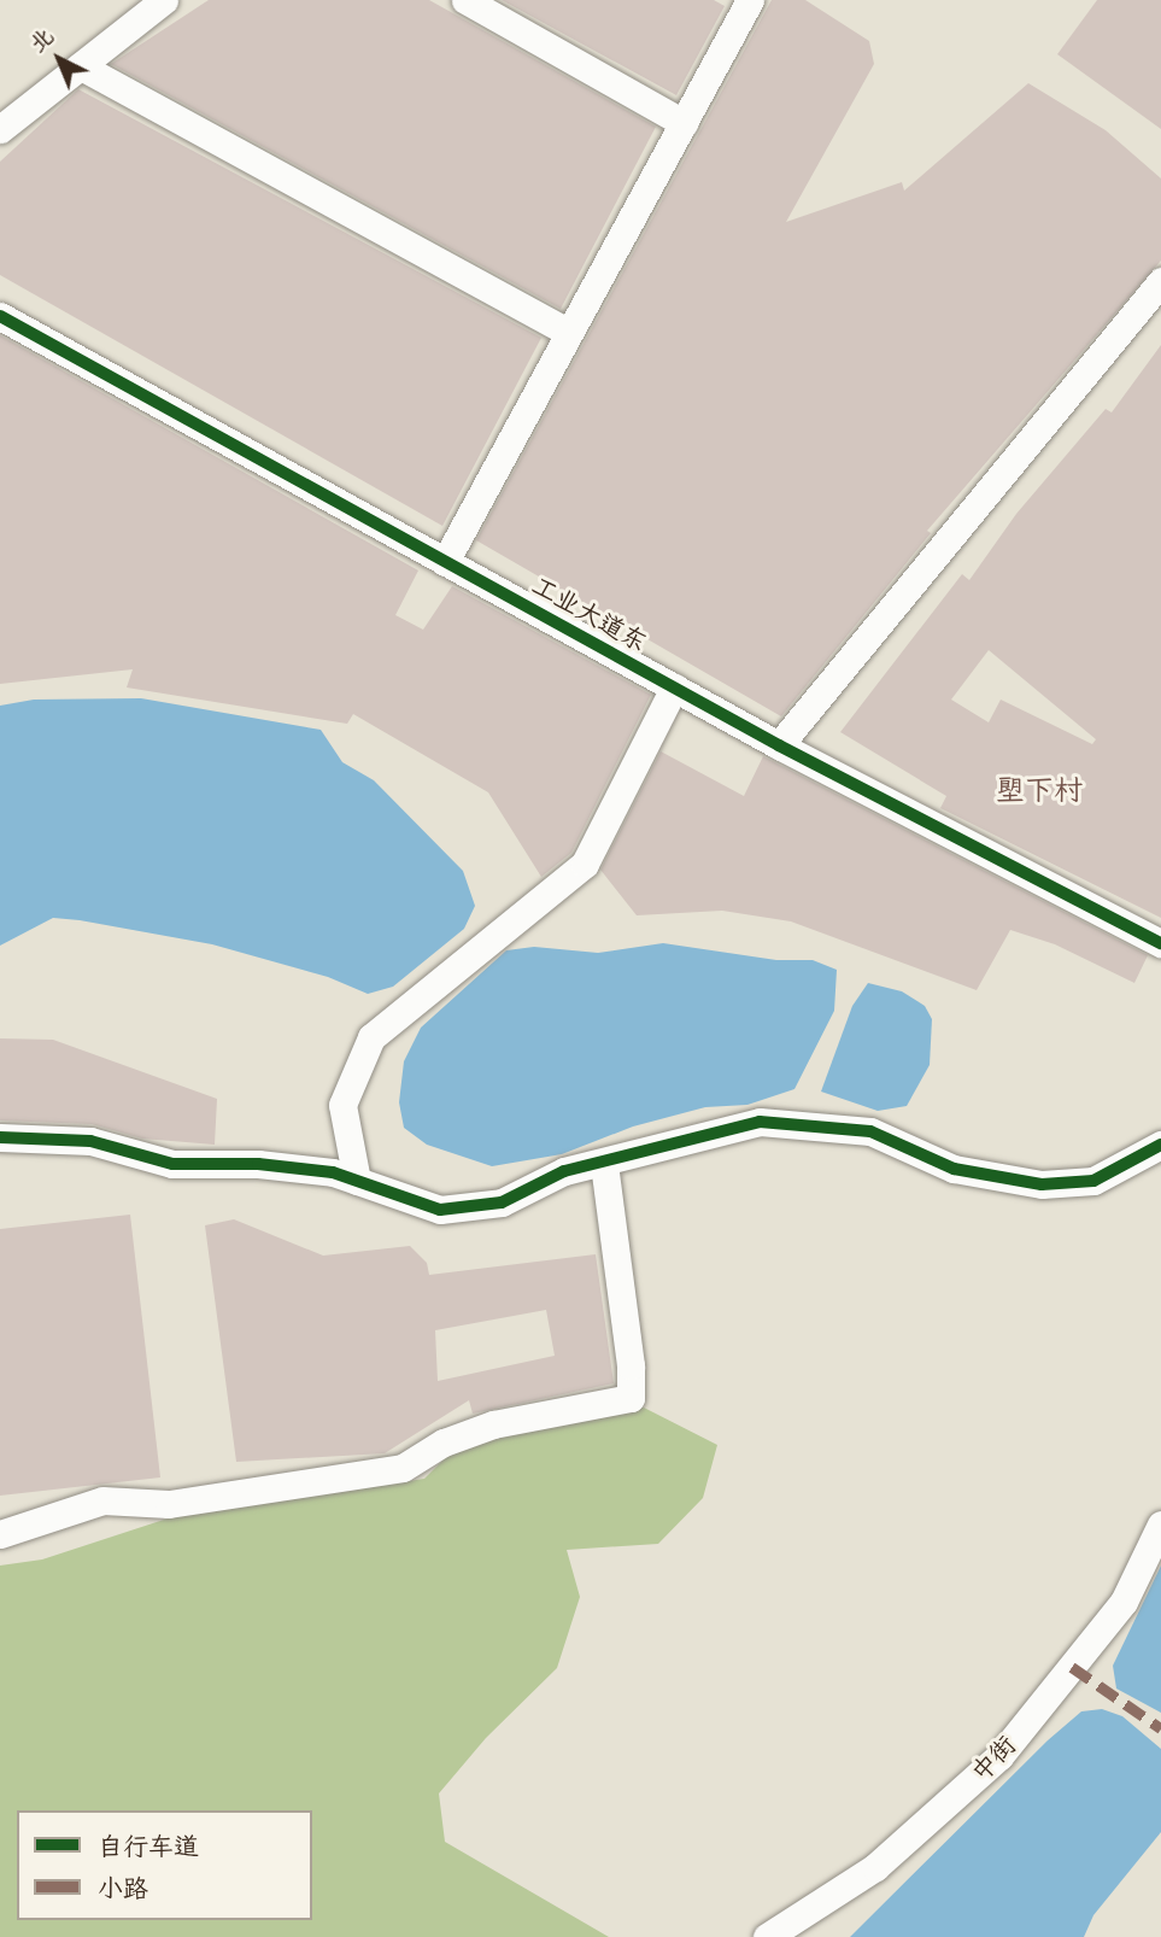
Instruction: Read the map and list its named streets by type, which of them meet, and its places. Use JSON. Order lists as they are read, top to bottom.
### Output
{
  "streets": {
    "street": ["工业大道东", "中街"]
  },
  "districts": ["塱下村"],
  "legend": ["自行车道", "小路"],
  "north": "top left"
}
